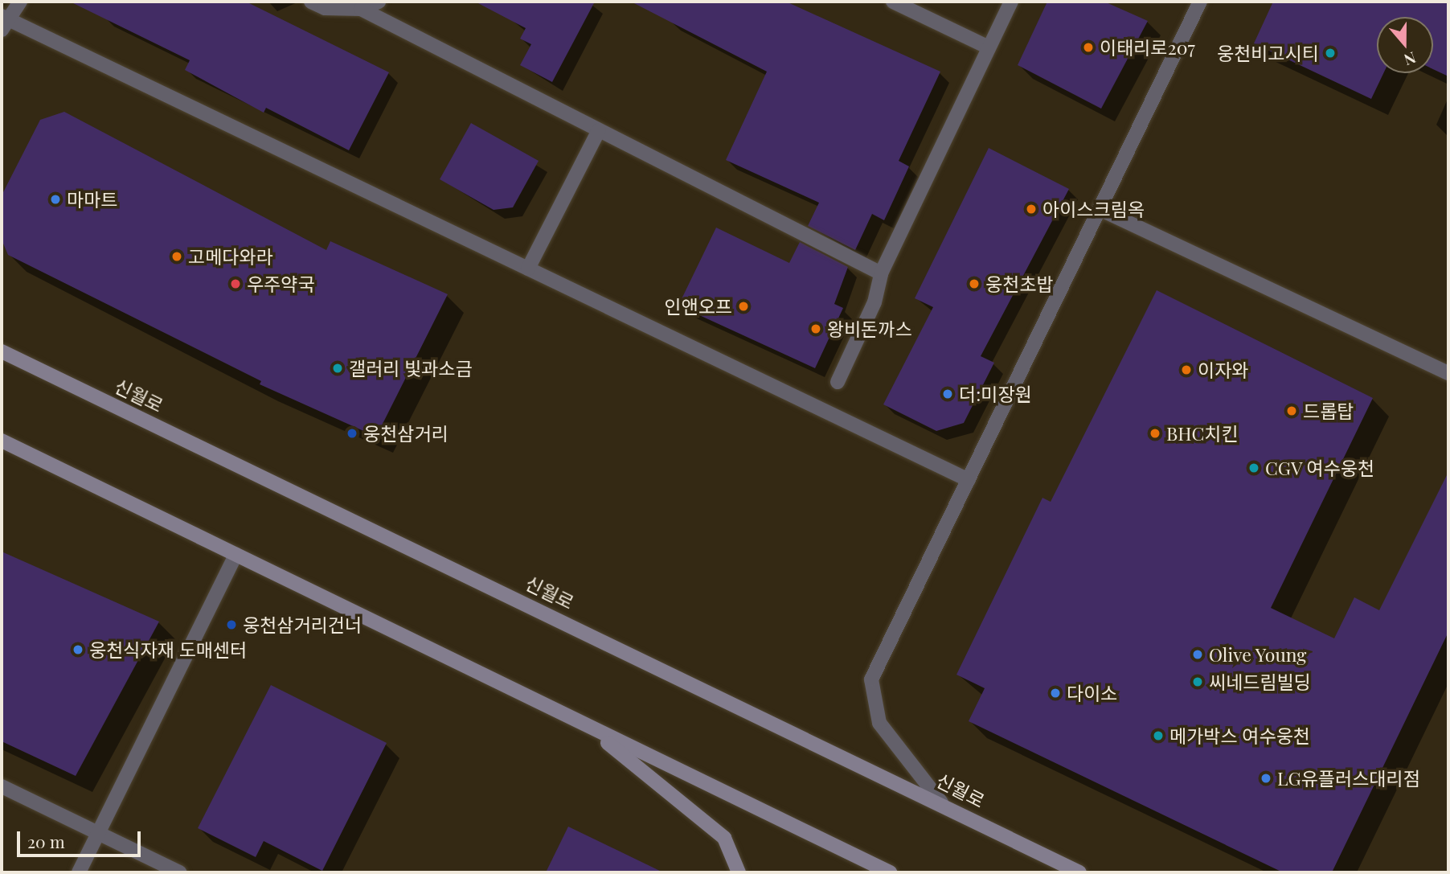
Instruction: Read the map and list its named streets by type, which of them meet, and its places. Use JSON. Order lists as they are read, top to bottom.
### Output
{
  "streets": {
    "street": ["신월로"]
  },
  "places": [
    "이태리로207",
    "웅천비고시티",
    "마마트",
    "아이스크림옥",
    "고메다와라",
    "우주약국",
    "웅천초밥",
    "인앤오프",
    "왕비돈까스",
    "갤러리 빛과소금",
    "이자와",
    "더:미장원",
    "드롭탑",
    "웅천삼거리",
    "BHC치킨",
    "CGV 여수웅천",
    "웅천삼거리건너",
    "웅천식자재 도매센터",
    "Olive Young",
    "씨네드림빌딩",
    "다이소",
    "메가박스 여수웅천",
    "LG유플러스대리점"
  ],
  "scale_bar": "20 m",
  "north": "bottom"
}
